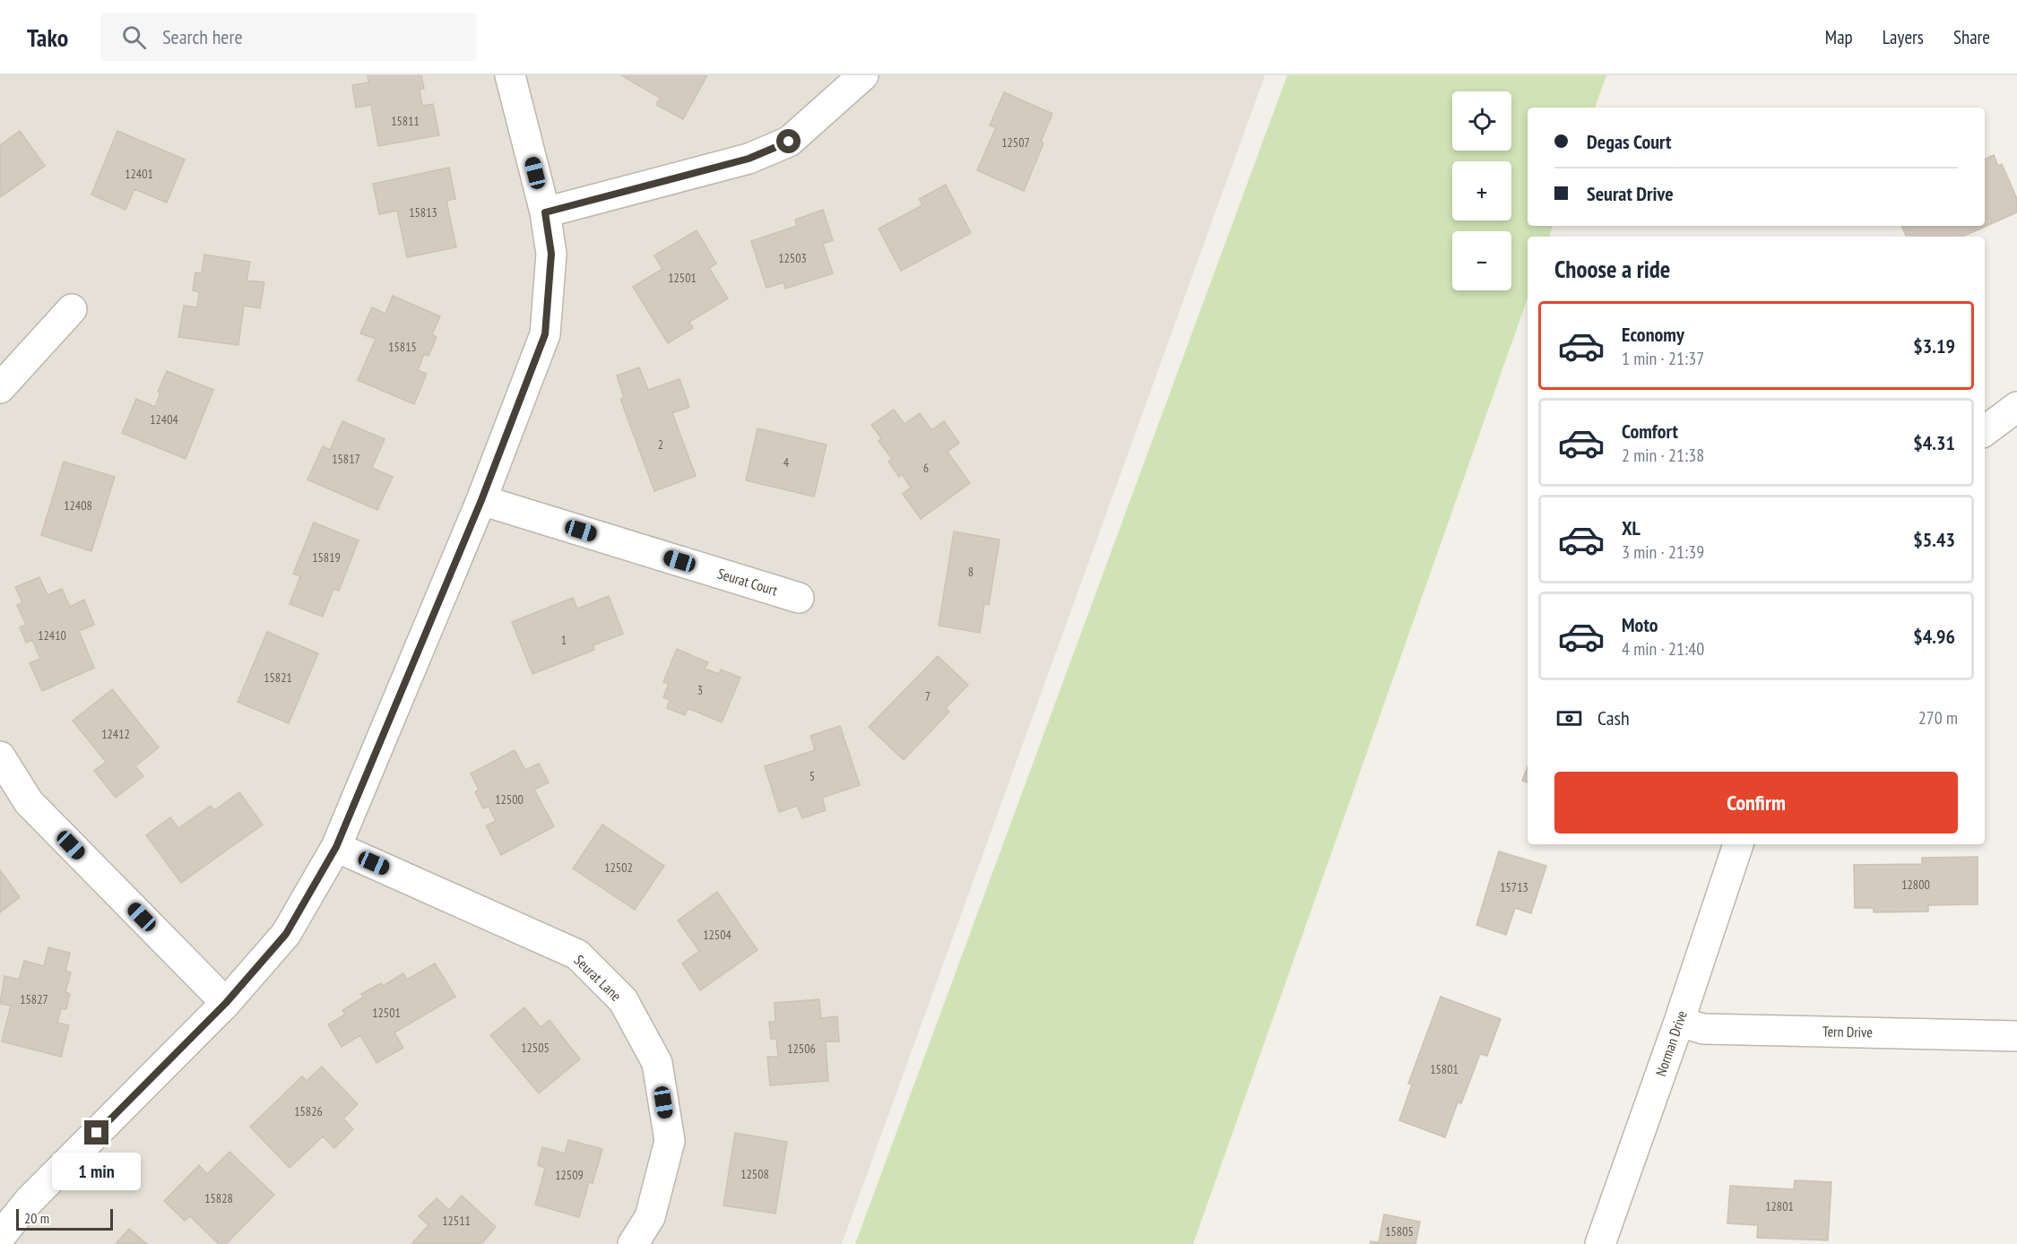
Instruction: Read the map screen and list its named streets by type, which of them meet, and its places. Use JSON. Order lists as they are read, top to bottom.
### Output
{
  "streets": {
    "street": [
      "Seurat Court",
      "Seurat Lane",
      "Tern Drive",
      "Norman Drive"
    ]
  },
  "crossings": [
    ["Tern Drive", "Norman Drive"]
  ],
  "house_numbers": [
    "15811",
    "12507",
    "12401",
    "15813",
    "12503",
    "12501",
    "15815",
    "12404",
    "2",
    "15817",
    "4",
    "6",
    "12408",
    "15819",
    "8",
    "12410",
    "1",
    "15821",
    "3",
    "7",
    "12412",
    "5",
    "12500",
    "12502",
    "12800",
    "15713",
    "12504",
    "15827",
    "12501",
    "12505",
    "12506",
    "15801",
    "15826",
    "12508",
    "12509",
    "15828",
    "12801",
    "12511",
    "15805"
  ],
  "scale_bar": "20 m",
  "page": {
    "header": "Tako",
    "search": "Search here",
    "nav": ["Map", "Layers", "Share"],
    "map_buttons": ["+", "−"],
    "banner": ["Degas Court", "Seurat Drive"],
    "heading": "Choose a ride",
    "list": [
      {
        "name": "Economy",
        "note": "1 min · 21:37",
        "value": "$3.19"
      },
      {
        "name": "Comfort",
        "note": "2 min · 21:38",
        "value": "$4.31"
      },
      {
        "name": "XL",
        "note": "3 min · 21:39",
        "value": "$5.43"
      },
      {
        "name": "Moto",
        "note": "4 min · 21:40",
        "value": "$4.96"
      }
    ],
    "pay": ["Cash", "270 m"],
    "buttons": "Confirm",
    "bubble": "1 min",
    "scale": "20 m"
  }
}
